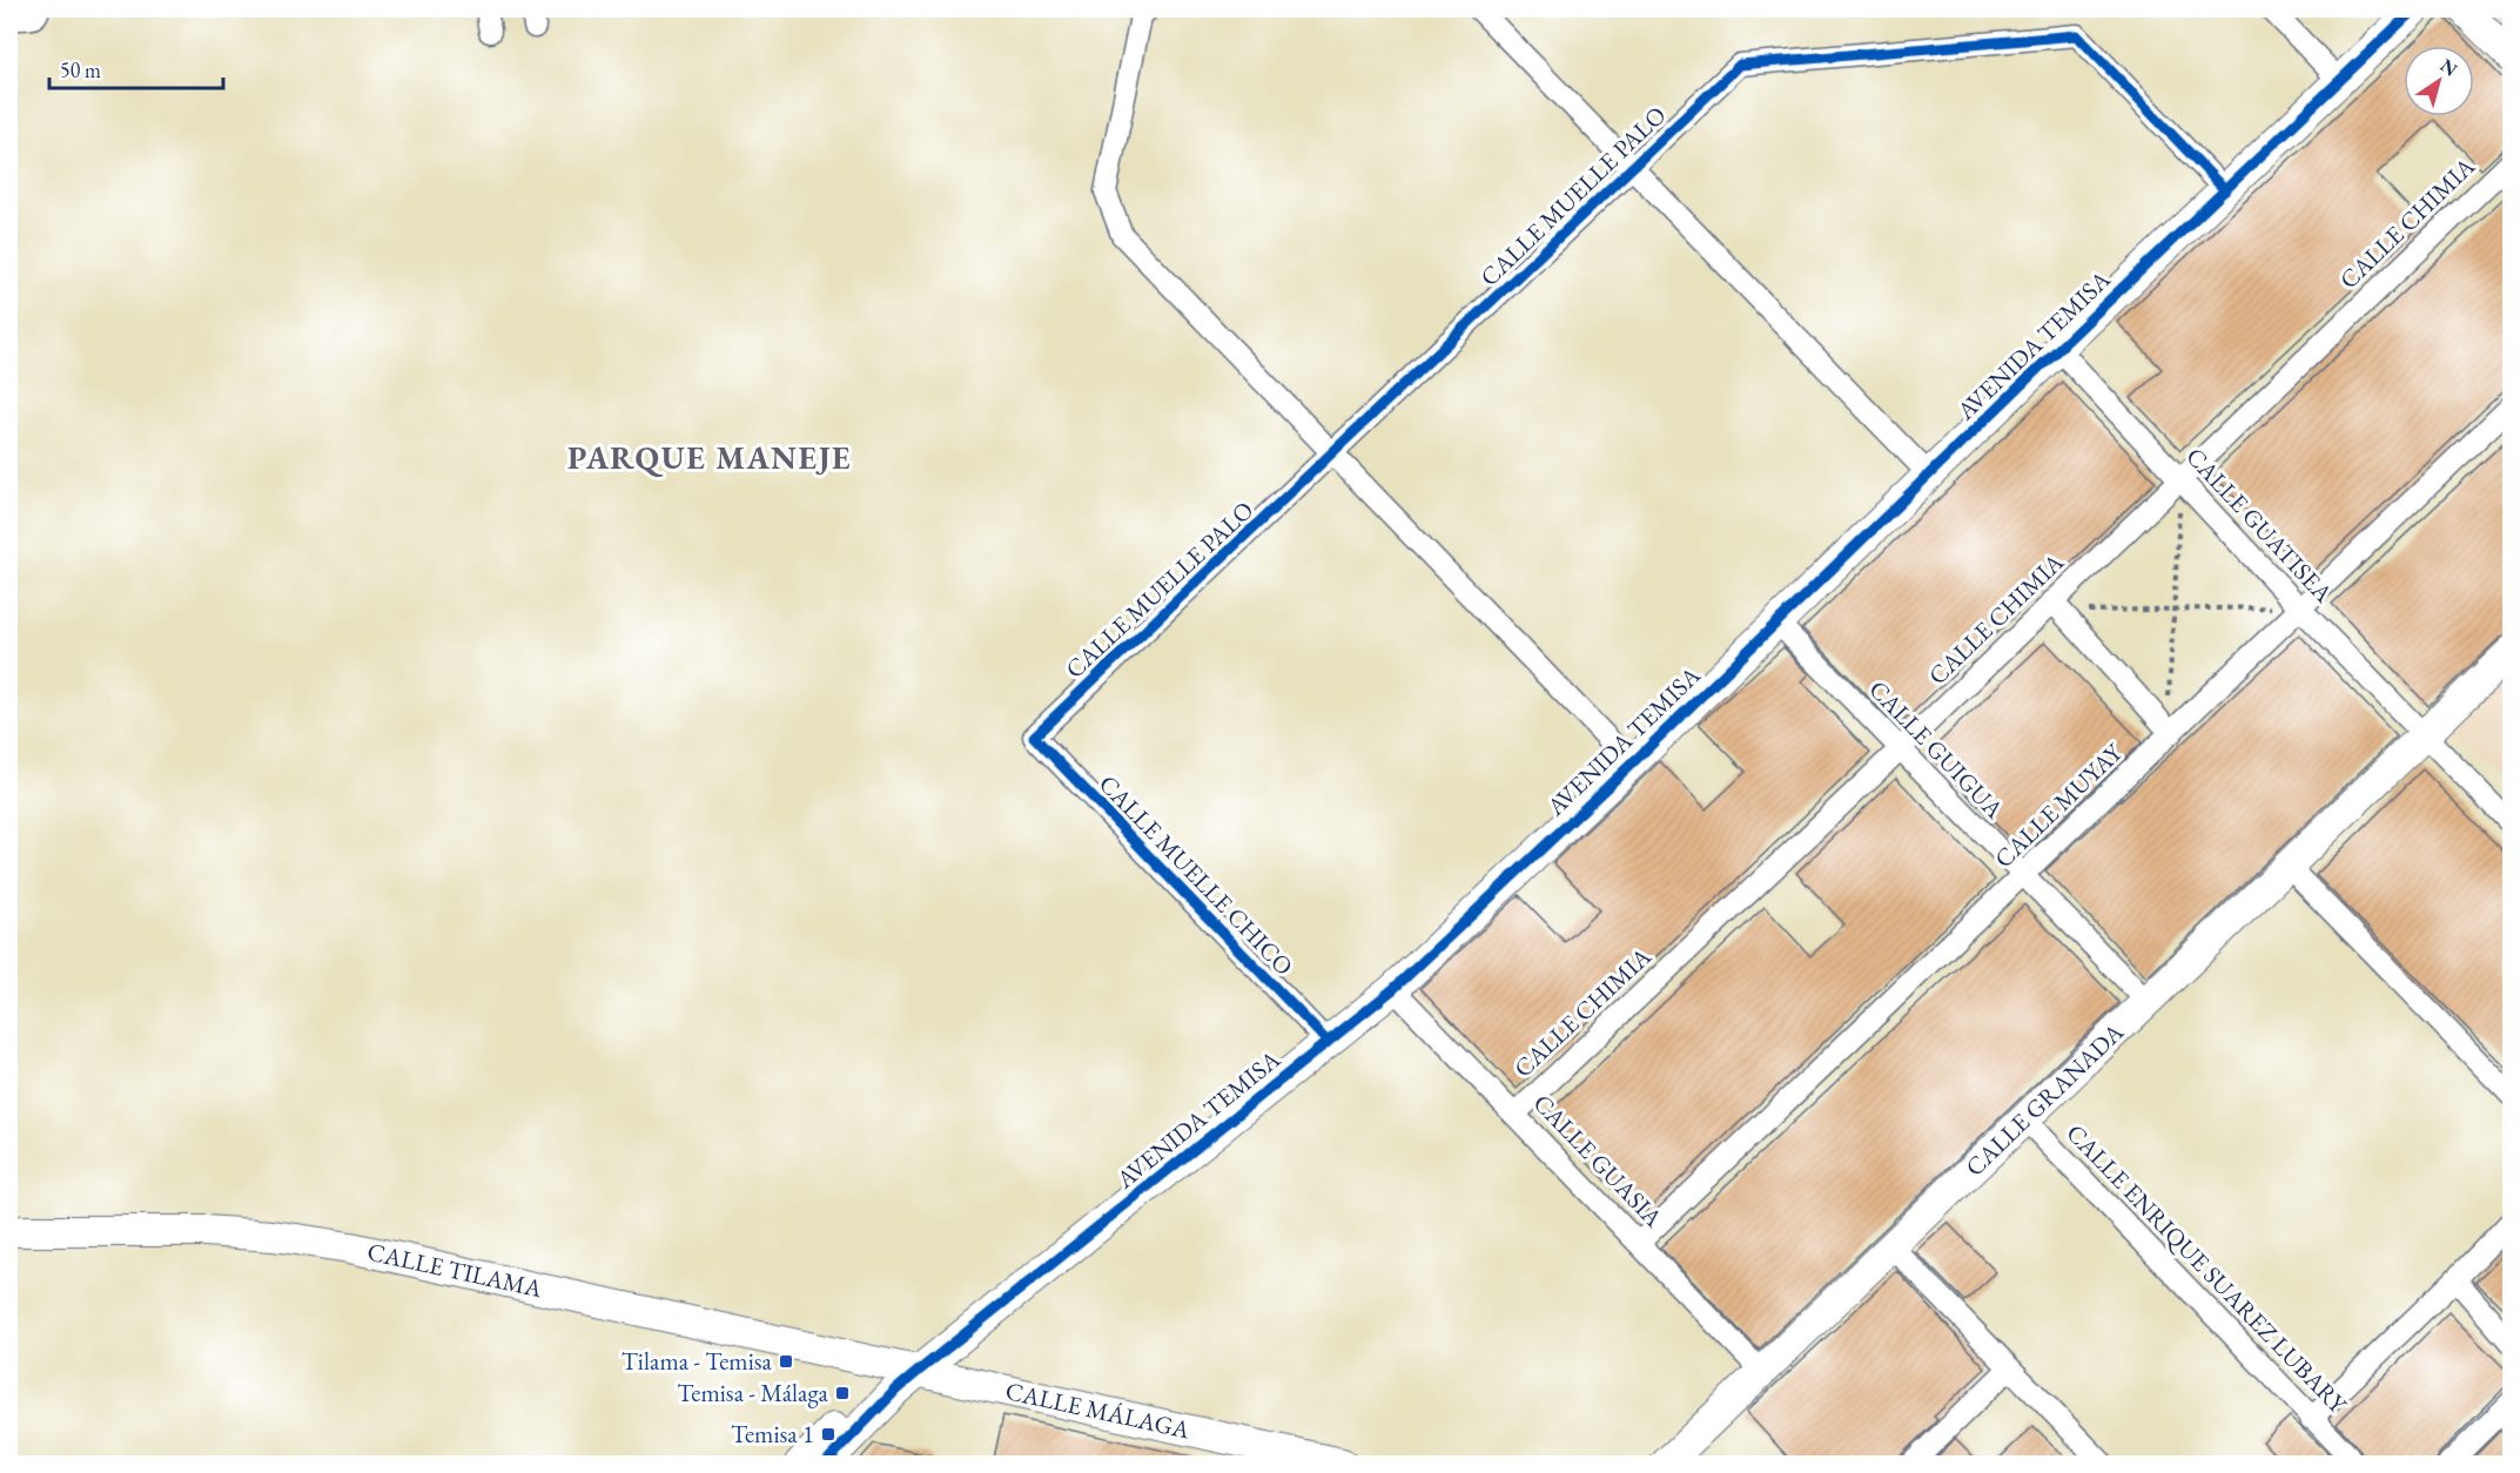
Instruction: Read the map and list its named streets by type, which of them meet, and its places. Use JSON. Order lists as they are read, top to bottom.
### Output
{
  "streets": {
    "street": [
      "CALLE MUELLE PALO",
      "CALLE CHIMIA",
      "AVENIDA TEMISA",
      "CALLE GUATISEA",
      "CALLE GUIGUA",
      "CALLE MUYAY",
      "CALLE MUELLE CHICO",
      "CALLE GRANADA",
      "CALLE GUASIA",
      "CALLE ENRIQUE SUAREZ LUBARY",
      "CALLE TILAMA",
      "CALLE MÁLAGA"
    ]
  },
  "crossings": [
    ["CALLE MUELLE PALO", "AVENIDA TEMISA"],
    ["CALLE MUELLE PALO", "CALLE MUELLE CHICO"],
    ["CALLE CHIMIA", "CALLE GUATISEA"],
    ["CALLE CHIMIA", "CALLE GUIGUA"],
    ["CALLE CHIMIA", "CALLE GUASIA"],
    ["AVENIDA TEMISA", "CALLE GUATISEA"],
    ["AVENIDA TEMISA", "CALLE GUIGUA"],
    ["AVENIDA TEMISA", "CALLE MUELLE CHICO"],
    ["AVENIDA TEMISA", "CALLE GUASIA"],
    ["AVENIDA TEMISA", "CALLE TILAMA"],
    ["AVENIDA TEMISA", "CALLE MÁLAGA"],
    ["CALLE GUATISEA", "CALLE MUYAY"],
    ["CALLE GUATISEA", "CALLE GRANADA"],
    ["CALLE GUIGUA", "CALLE MUYAY"],
    ["CALLE GUIGUA", "CALLE GRANADA"],
    ["CALLE MUYAY", "CALLE GUASIA"],
    ["CALLE GRANADA", "CALLE GUASIA"],
    ["CALLE GRANADA", "CALLE ENRIQUE SUAREZ LUBARY"],
    ["CALLE TILAMA", "CALLE MÁLAGA"]
  ],
  "districts": ["PARQUE MANEJE"],
  "places": {
    "transit": ["Tilama - Temisa", "Temisa - Málaga", "Temisa 1"]
  },
  "scale_bar": "50 m",
  "north": "top right"
}
